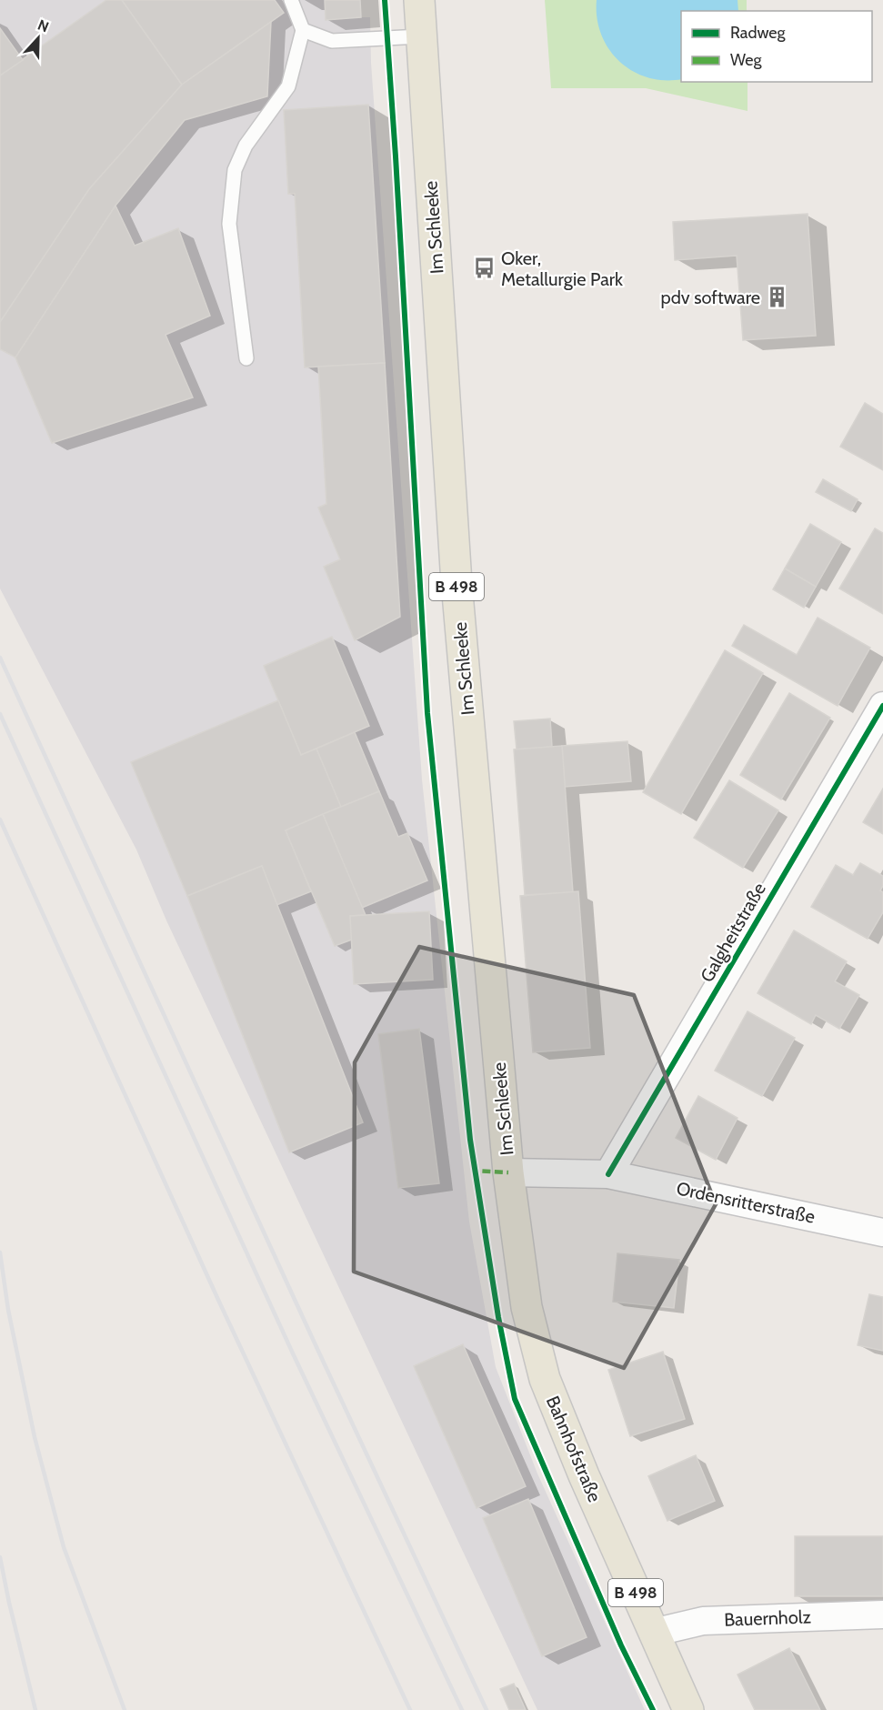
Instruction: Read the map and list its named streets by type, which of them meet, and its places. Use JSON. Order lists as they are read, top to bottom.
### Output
{
  "streets": {
    "main road": ["Im Schleeke", "B 498", "Bahnhofstraße"],
    "street": ["Galgheitstraße", "Ordensritterstraße", "Bauernholz"]
  },
  "crossings": [
    ["Im Schleeke", "Bahnhofstraße"],
    ["Galgheitstraße", "Ordensritterstraße"],
    ["Bahnhofstraße", "Bauernholz"]
  ],
  "places": {
    "bus stop": ["Oker, Metallurgie Park"],
    "building": ["pdv software"]
  },
  "legend": ["Radweg", "Weg"],
  "north": "top"
}
